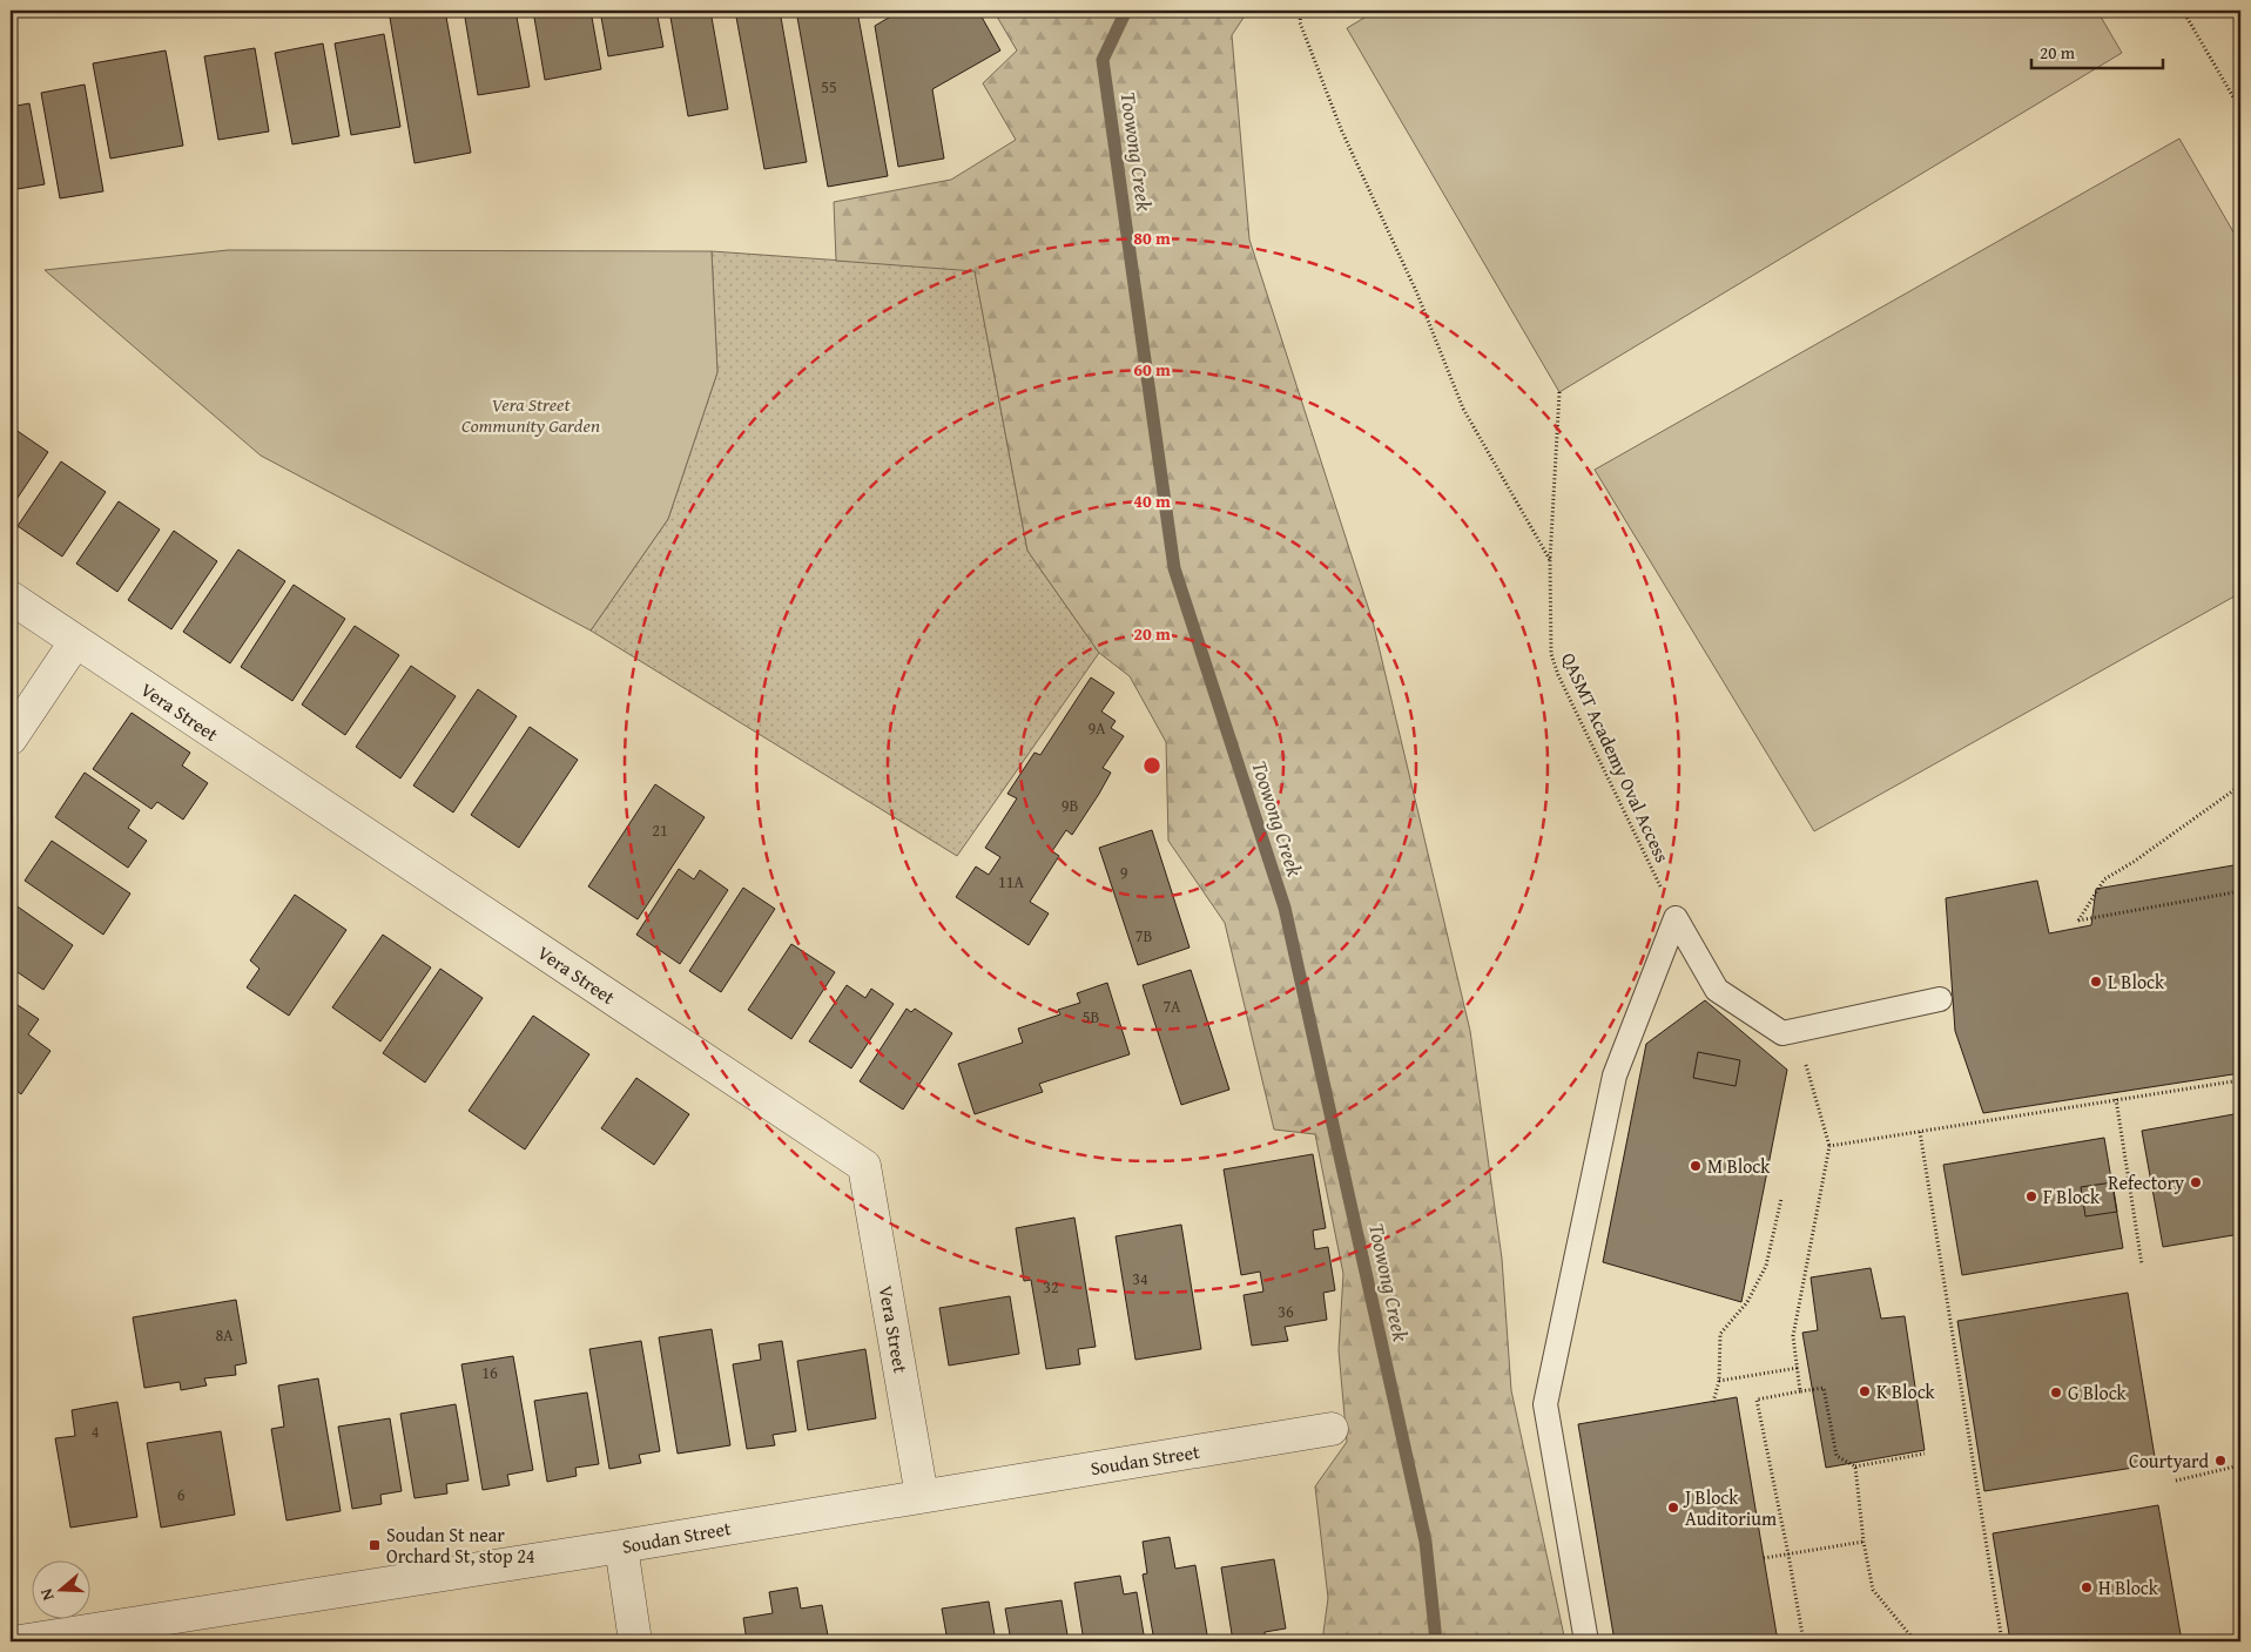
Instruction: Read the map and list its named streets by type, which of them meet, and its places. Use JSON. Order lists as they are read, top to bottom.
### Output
{
  "streets": {
    "street": ["Vera Street", "Soudan Street"],
    "path": ["QASMT Academy Oval Access"]
  },
  "crossings": [
    ["Vera Street", "Soudan Street"]
  ],
  "water": ["Toowong Creek"],
  "parks": ["Vera Street Community Garden"],
  "places": {
    "other": [
      "L Block",
      "M Block",
      "Refectory",
      "F Block",
      "K Block",
      "G Block",
      "Courtyard",
      "J Block Auditorium",
      "H Block"
    ],
    "transit": ["Soudan St near Orchard St, stop 24"]
  },
  "house_numbers": [
    "55",
    "9A",
    "9B",
    "21",
    "9",
    "11A",
    "7B",
    "7A",
    "5B",
    "34",
    "32",
    "36",
    "8A",
    "16",
    "4",
    "6"
  ],
  "scale_bar": "20 m",
  "north": "left",
  "rings": [
    "80 m",
    "60 m",
    "40 m",
    "20 m"
  ]
}
